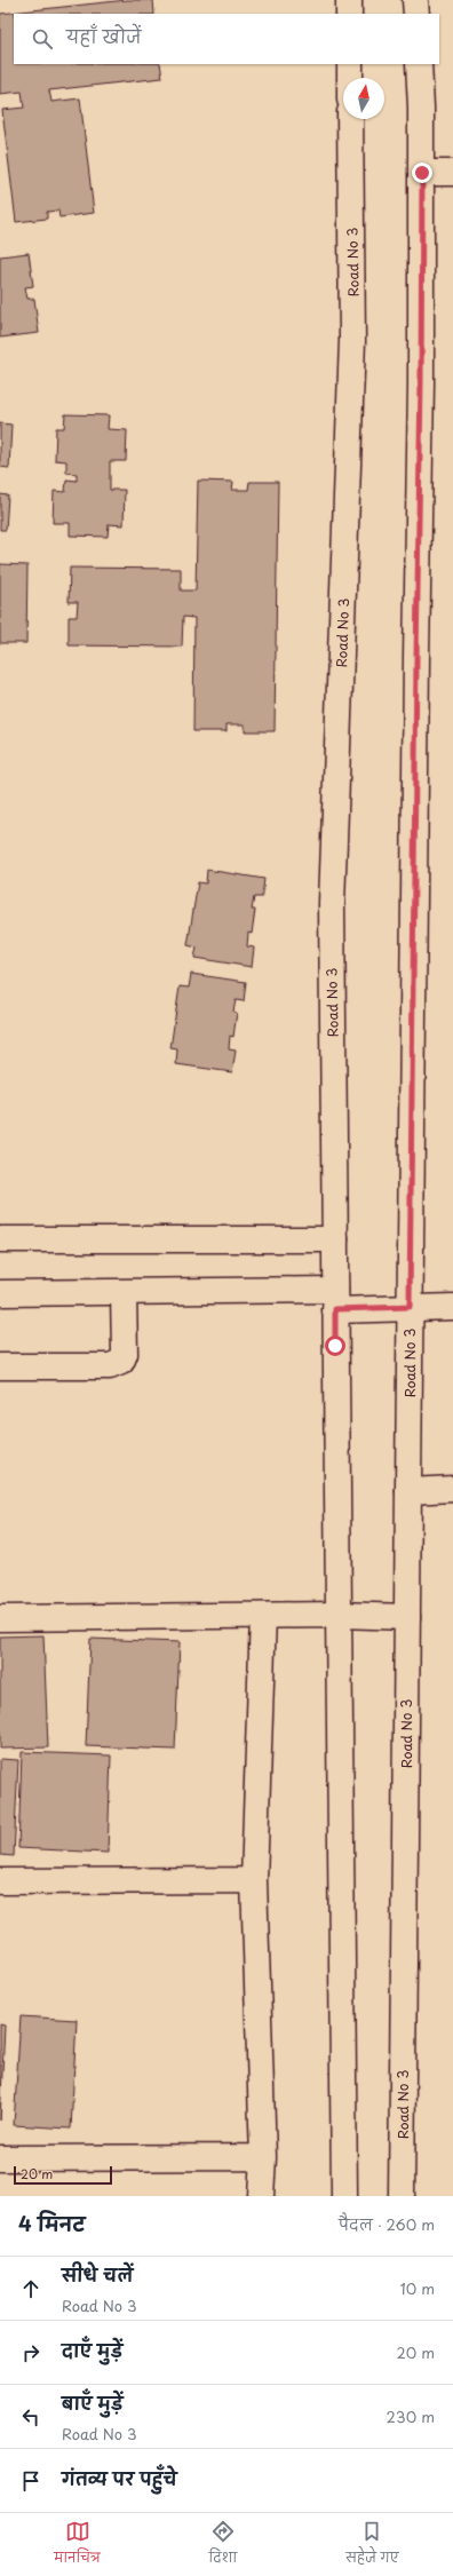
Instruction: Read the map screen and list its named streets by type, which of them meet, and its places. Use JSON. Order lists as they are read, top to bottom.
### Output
{
  "streets": {
    "street": ["Road No 3"]
  },
  "scale_bar": "20 m",
  "north": "top",
  "page": {
    "search": "यहाँ खोजें",
    "scale": "20 m",
    "heading": ["4 मिनट", "पैदल · 260 m"],
    "list": [
      ["सीधे चलें", "Road No 3", "10 m"],
      ["दाएँ मुड़ें", "20 m"],
      ["बाएँ मुड़ें", "Road No 3", "230 m"],
      "गंतव्य पर पहुँचे"
    ],
    "nav": ["मानचित्र", "दिशा", "सहेजे गए"]
  }
}
